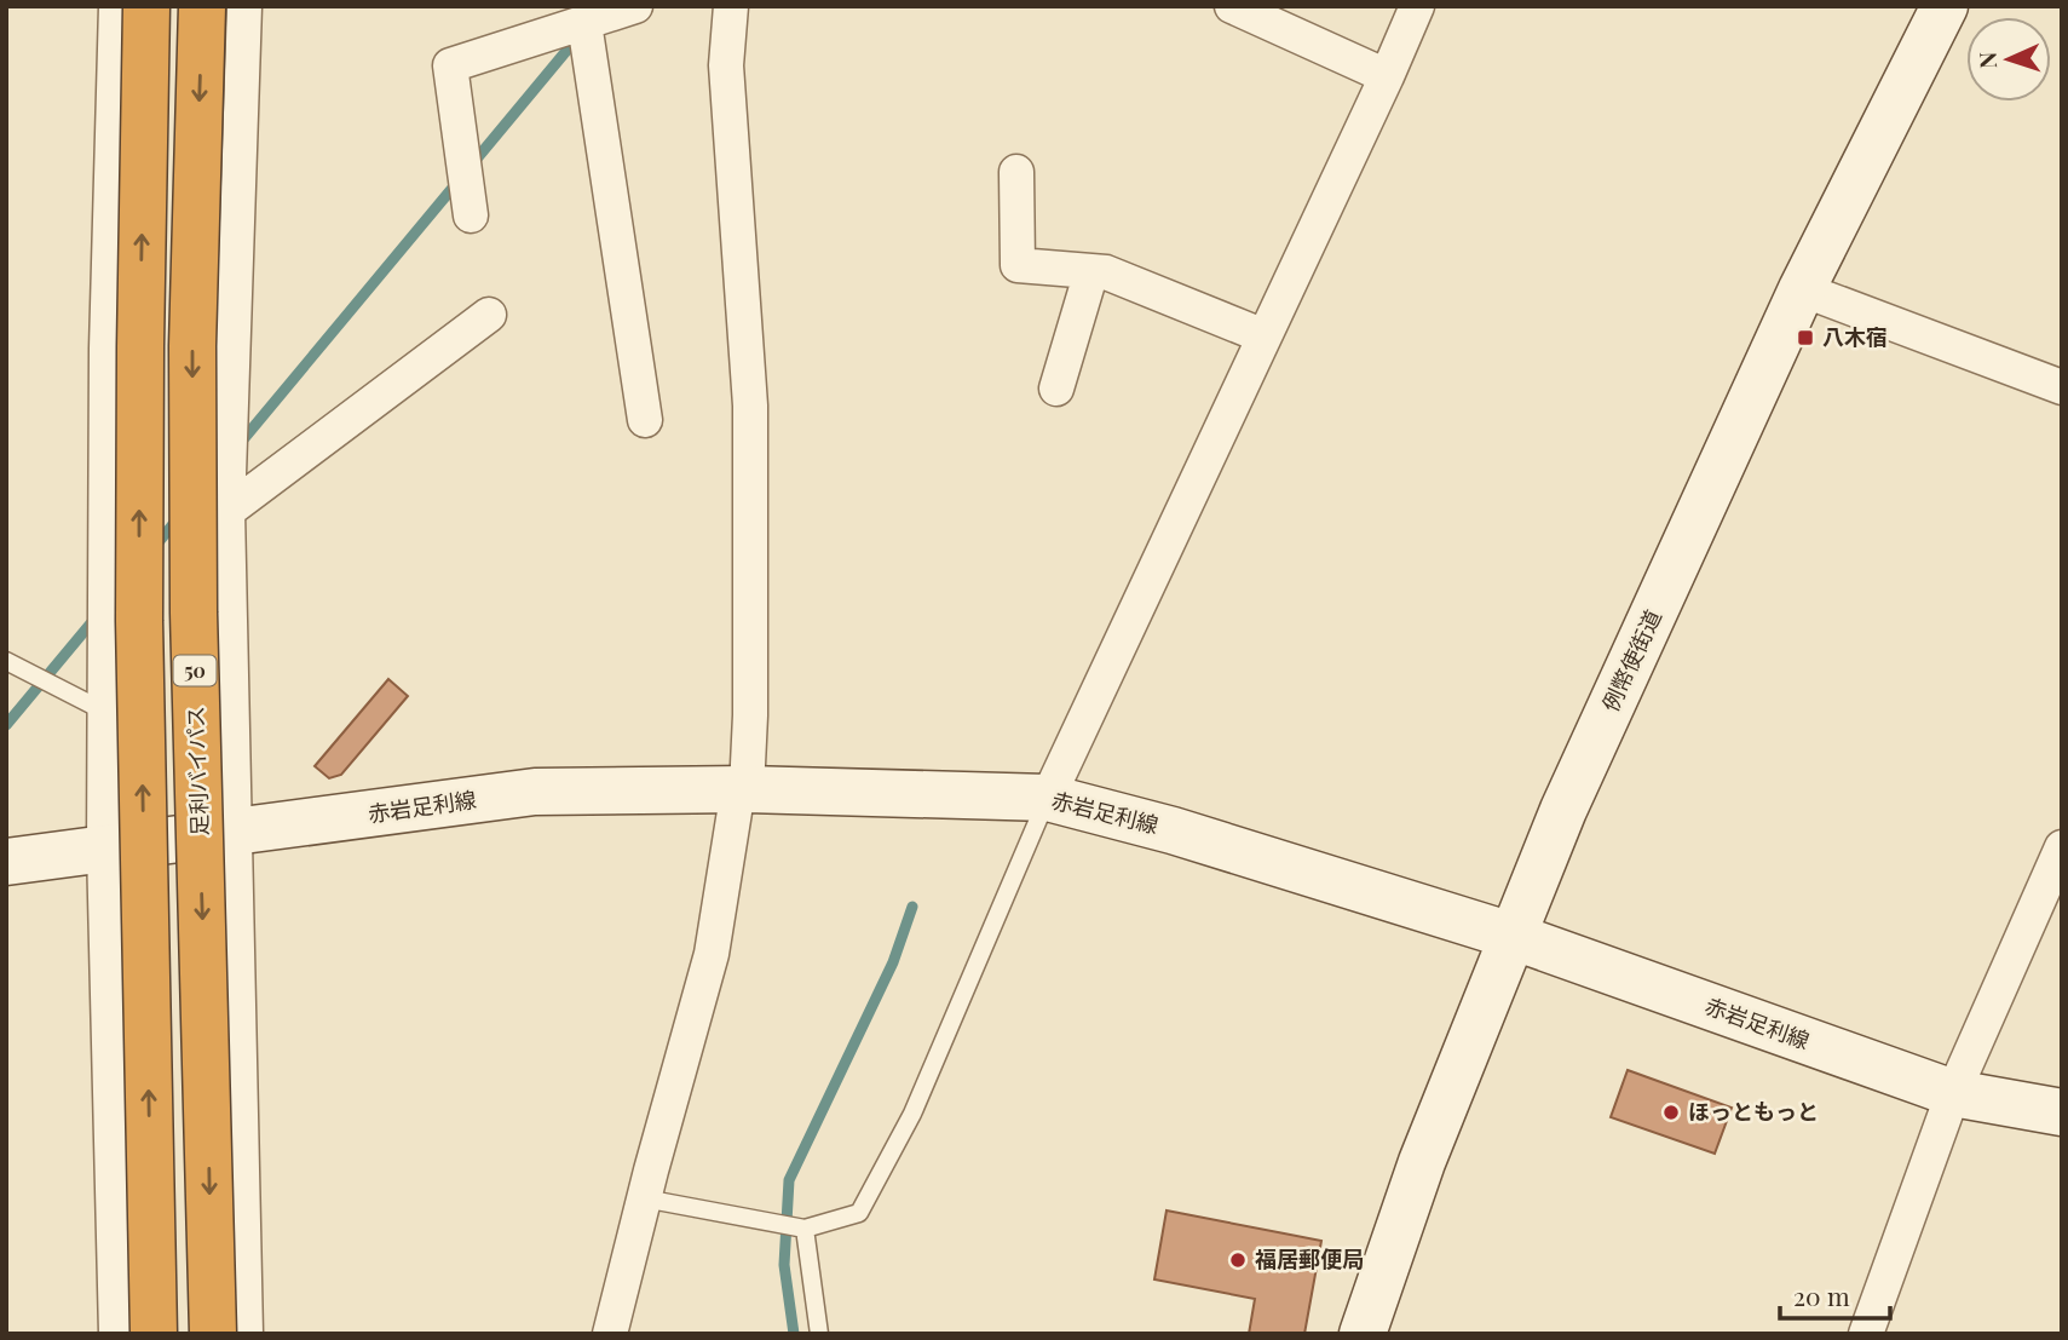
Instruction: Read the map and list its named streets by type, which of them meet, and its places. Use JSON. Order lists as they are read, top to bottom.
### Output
{
  "streets": {
    "highway": ["50", "足利バイパス"],
    "main road": ["例幣使街道", "赤岩足利線"]
  },
  "crossings": [
    ["例幣使街道", "赤岩足利線"]
  ],
  "places": {
    "transit": ["八木宿"],
    "other": ["ほっともっと", "福居郵便局"]
  },
  "scale_bar": "20 m",
  "north": "left"
}
